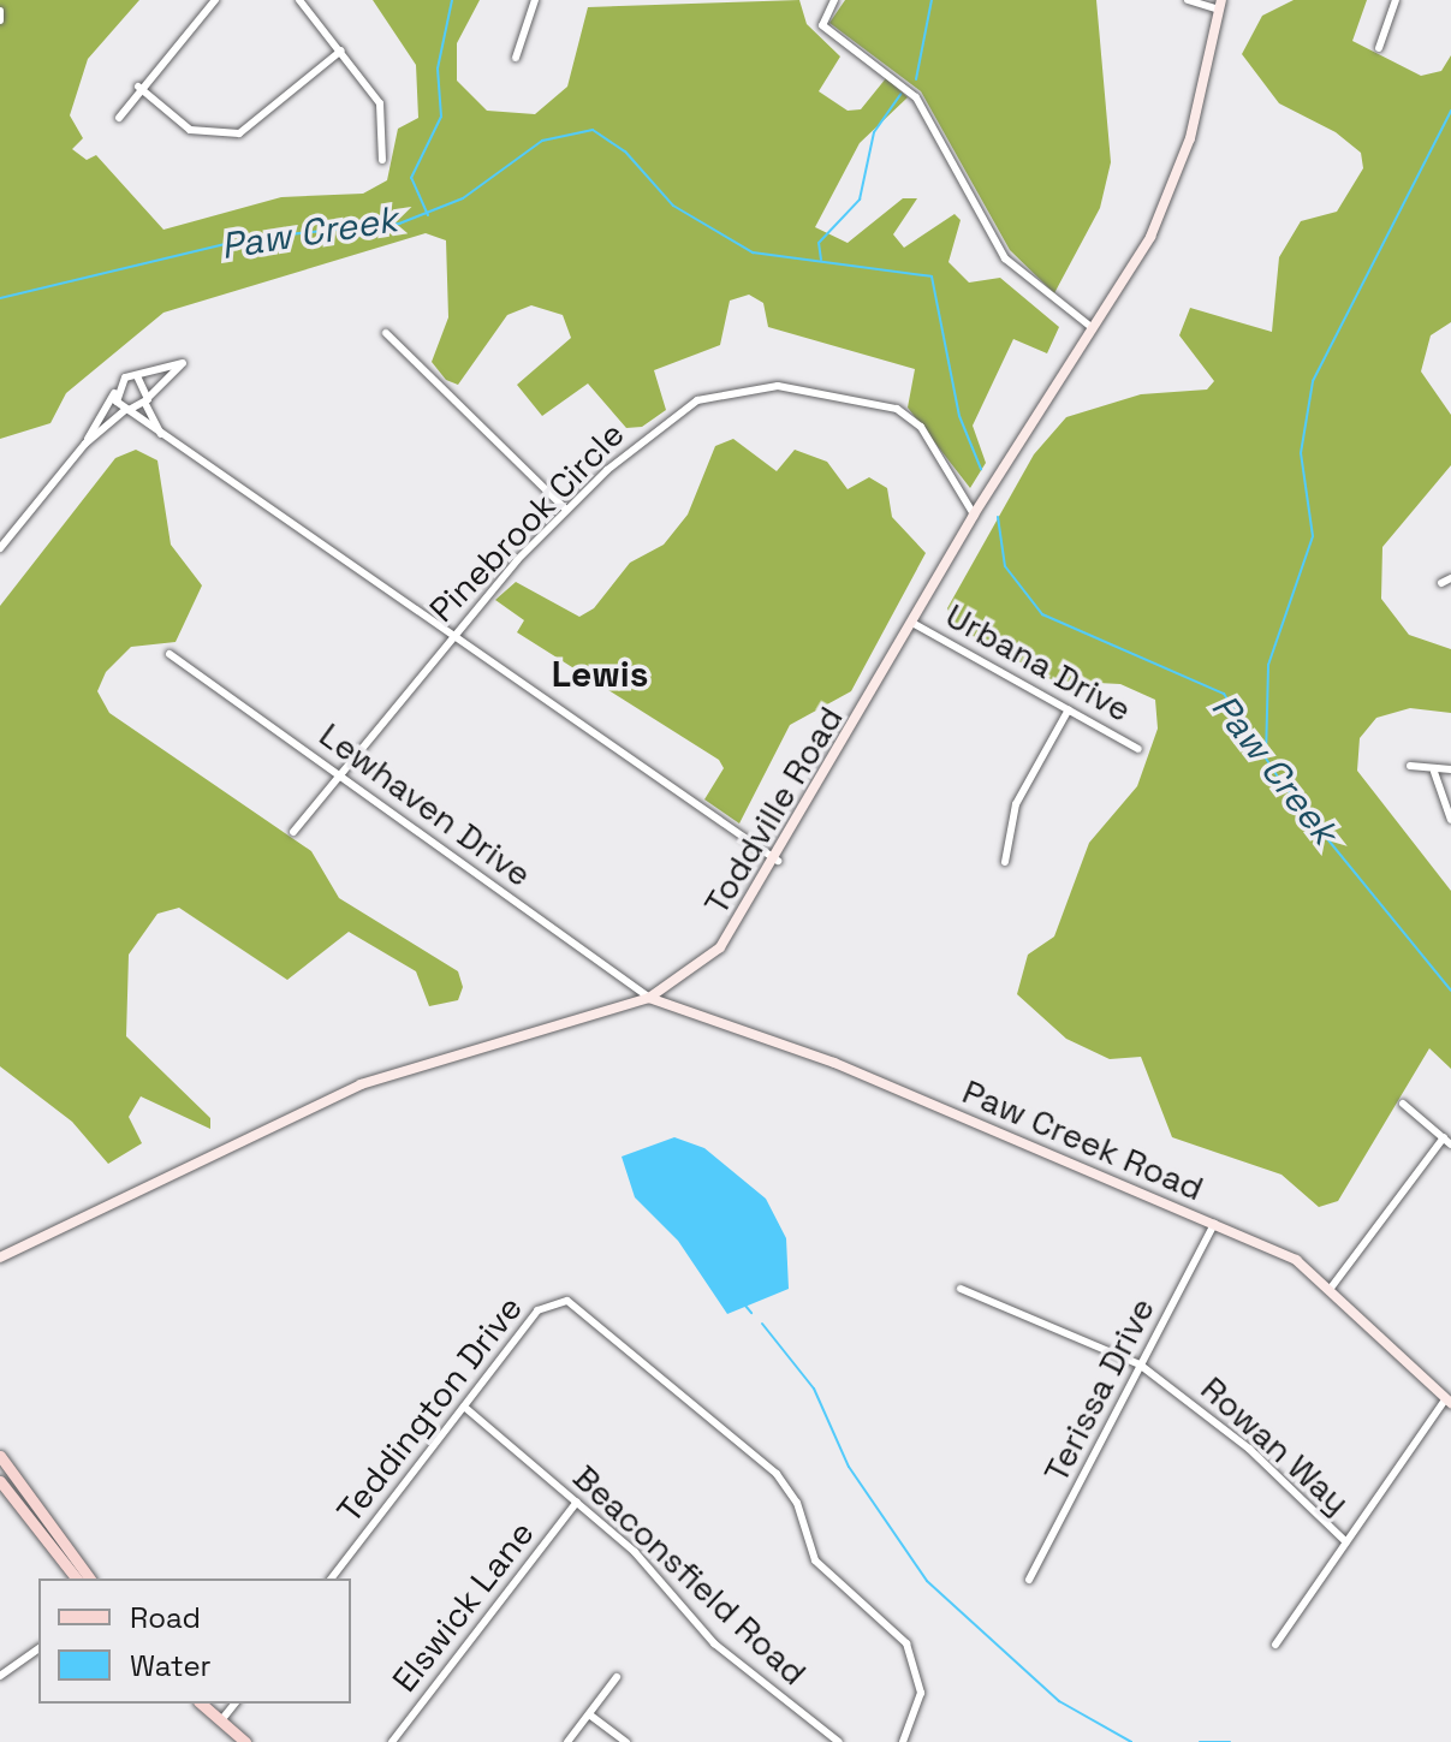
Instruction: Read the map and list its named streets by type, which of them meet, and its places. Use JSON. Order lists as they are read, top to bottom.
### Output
{
  "streets": {
    "street": [
      "Pinebrook Circle",
      "Urbana Drive",
      "Lewhaven Drive",
      "Toddville Road",
      "Paw Creek Road",
      "Terissa Drive",
      "Teddington Drive",
      "Rowan Way",
      "Beaconsfield Road",
      "Elswick Lane"
    ]
  },
  "crossings": [
    ["Pinebrook Circle", "Lewhaven Drive"],
    ["Pinebrook Circle", "Toddville Road"],
    ["Urbana Drive", "Toddville Road"],
    ["Lewhaven Drive", "Toddville Road"],
    ["Lewhaven Drive", "Paw Creek Road"],
    ["Toddville Road", "Paw Creek Road"],
    ["Paw Creek Road", "Terissa Drive"],
    ["Terissa Drive", "Rowan Way"],
    ["Teddington Drive", "Beaconsfield Road"],
    ["Beaconsfield Road", "Elswick Lane"]
  ],
  "districts": ["Lewis"],
  "water": ["Paw Creek"],
  "legend": ["Road", "Water"]
}
